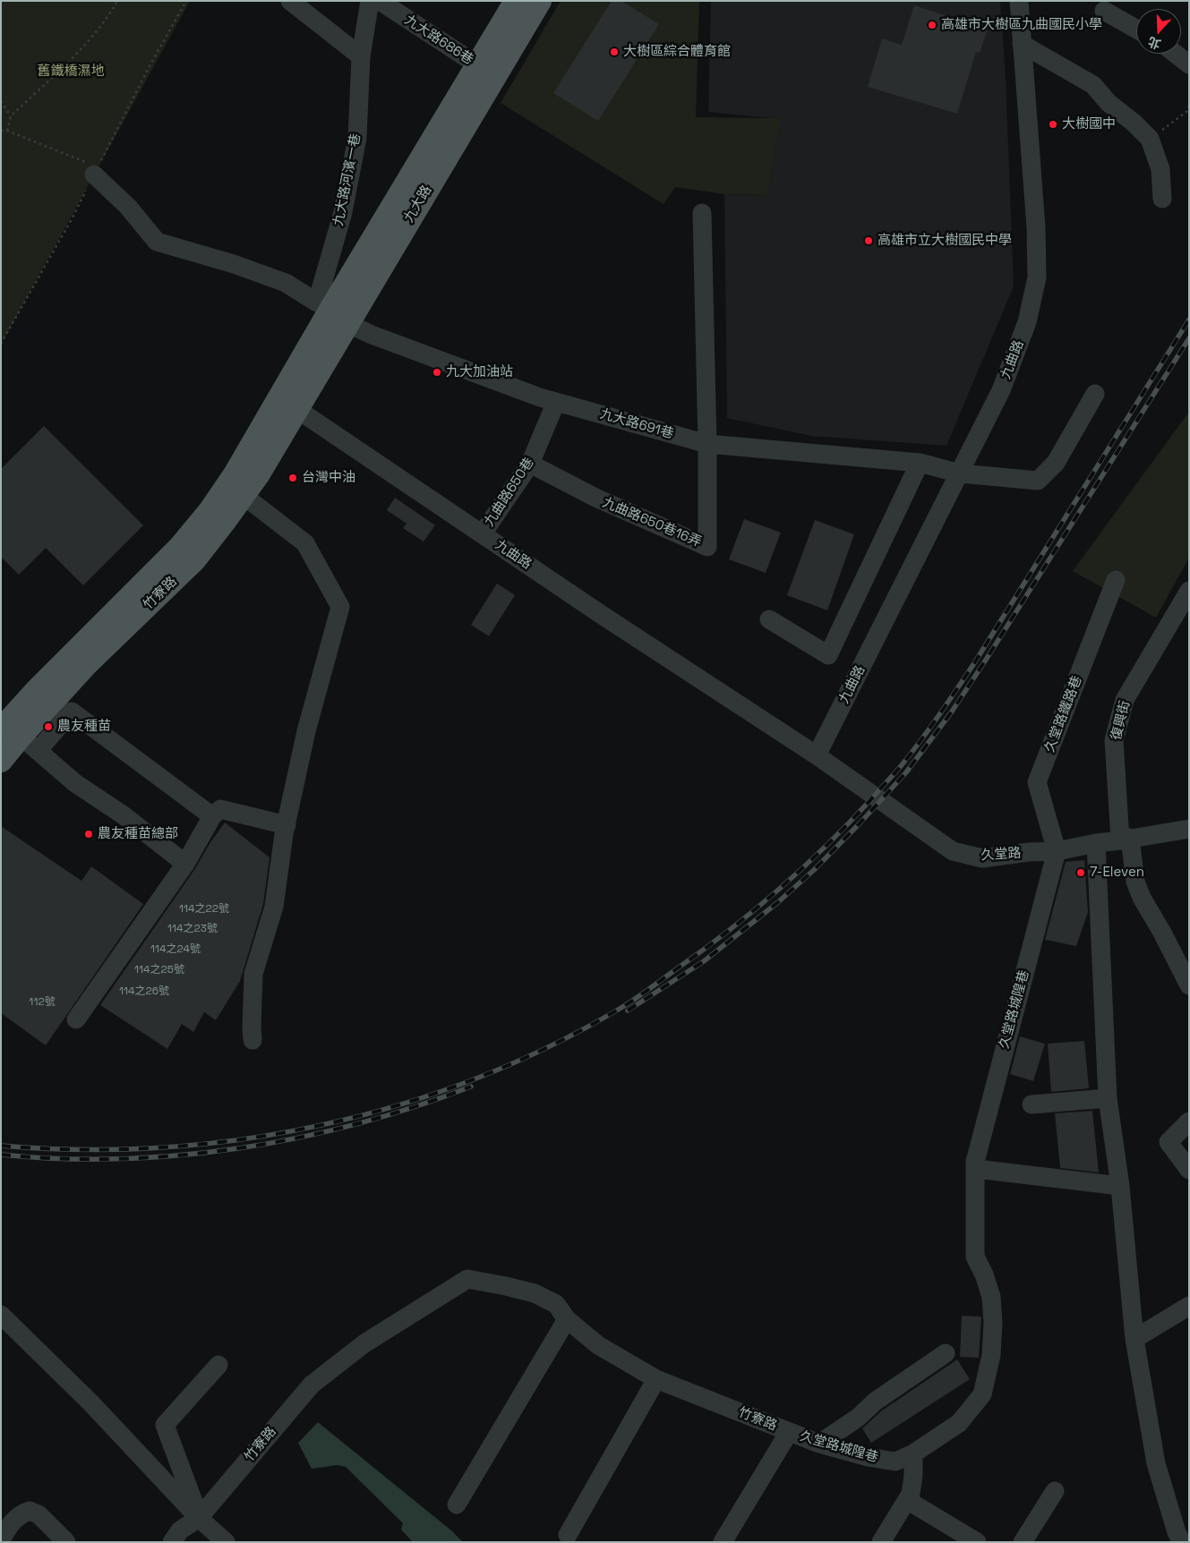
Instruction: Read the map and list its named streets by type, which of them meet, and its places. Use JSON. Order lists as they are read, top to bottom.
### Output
{
  "streets": {
    "main road": ["九大路", "竹寮路"],
    "street": [
      "九大路686巷",
      "九大路河濱一巷",
      "九曲路",
      "九大路691巷",
      "九曲路650巷",
      "九曲路650巷16弄",
      "久堂路鐵路巷",
      "復興街",
      "久堂路",
      "久堂路城隍巷"
    ]
  },
  "crossings": [
    ["九大路686巷", "九大路河濱一巷"],
    ["九大路686巷", "九大路"],
    ["九大路河濱一巷", "九大路"],
    ["九大路河濱一巷", "九大路691巷"],
    ["九大路", "九曲路"],
    ["九大路", "九大路691巷"],
    ["九大路", "竹寮路"],
    ["九曲路", "九大路691巷"],
    ["九曲路", "九曲路650巷"],
    ["九曲路", "竹寮路"],
    ["九曲路", "久堂路"],
    ["九大路691巷", "九曲路650巷"],
    ["九大路691巷", "九曲路650巷16弄"],
    ["九曲路650巷", "九曲路650巷16弄"],
    ["竹寮路", "久堂路城隍巷"],
    ["久堂路鐵路巷", "久堂路"],
    ["久堂路鐵路巷", "久堂路城隍巷"],
    ["復興街", "久堂路"],
    ["久堂路", "久堂路城隍巷"]
  ],
  "parks": ["舊鐵橋濕地"],
  "places": [
    "高雄市大樹區九曲國民小學",
    "大樹區綜合體育館",
    "大樹國中",
    "高雄市立大樹國民中學",
    "九大加油站",
    "台灣中油",
    "農友種苗",
    "農友種苗總部",
    "7-Eleven"
  ],
  "house_numbers": [
    "114之22號",
    "114之23號",
    "114之24號",
    "114之25號",
    "114之26號",
    "112號"
  ],
  "north": "bottom"
}
